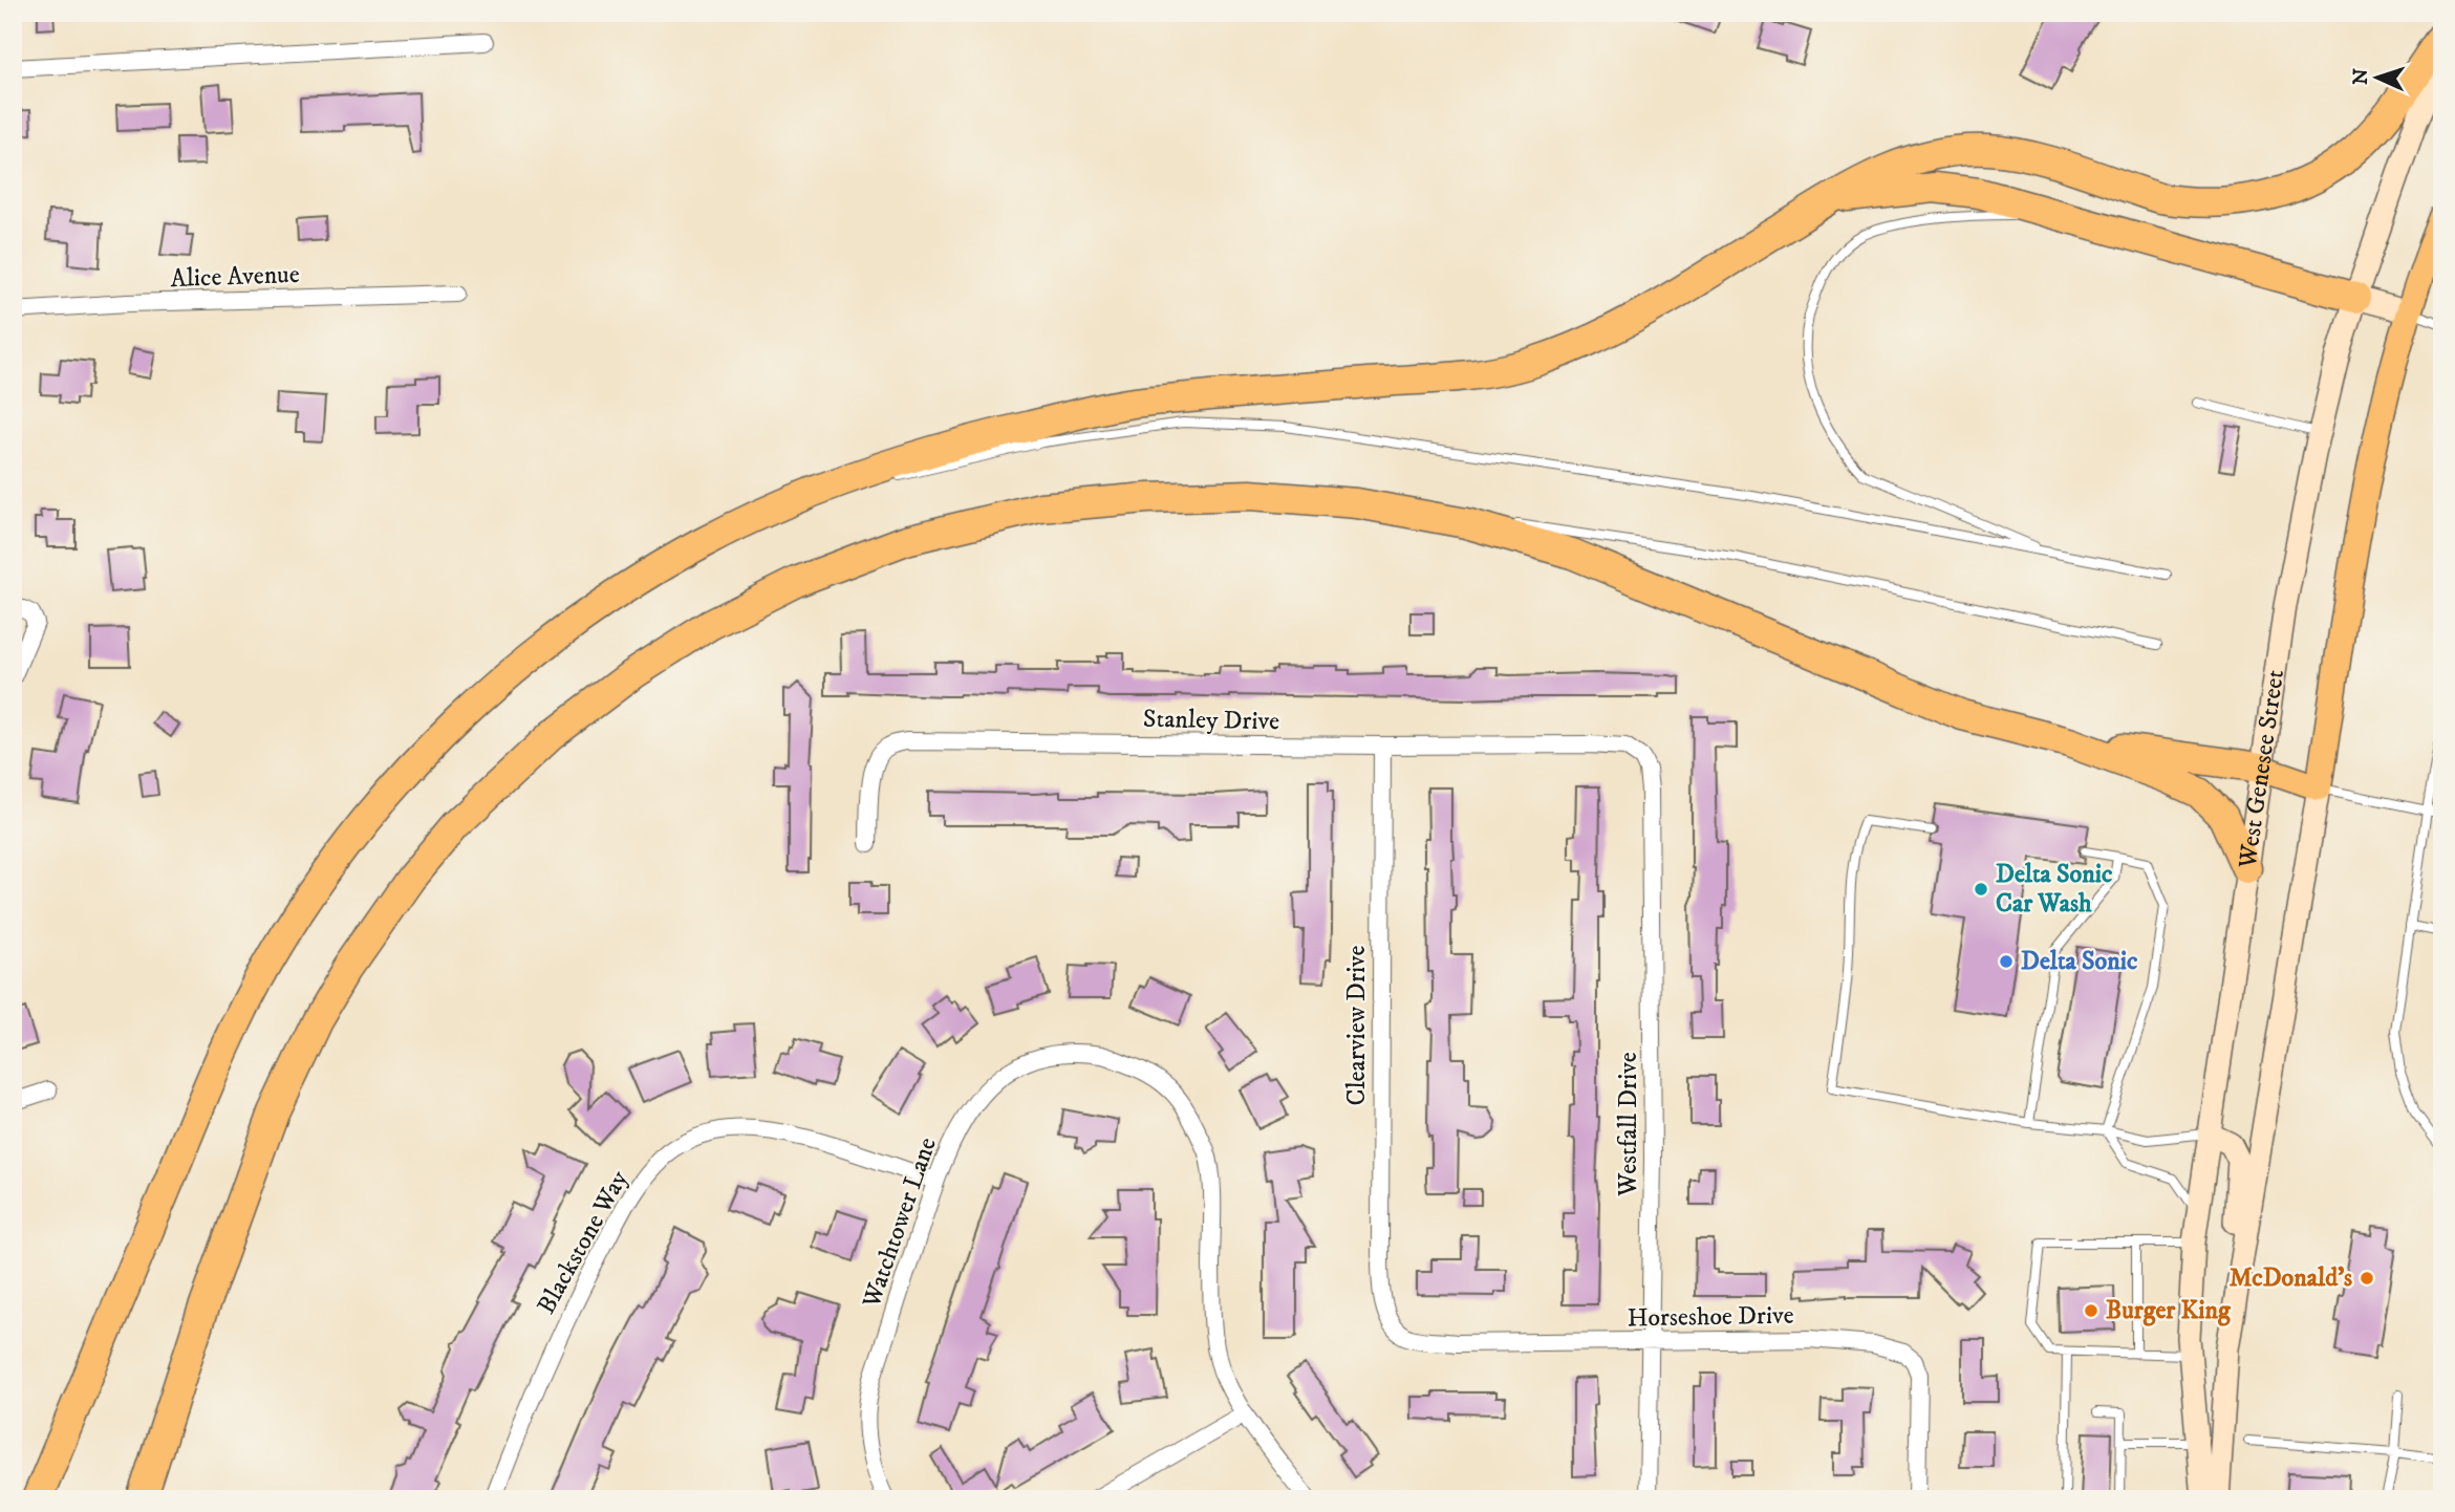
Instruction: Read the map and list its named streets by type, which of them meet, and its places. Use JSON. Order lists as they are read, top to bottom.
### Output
{
  "streets": {
    "main road": ["West Genesee Street"],
    "street": [
      "Alice Avenue",
      "Stanley Drive",
      "Clearview Drive",
      "Westfall Drive",
      "Watchtower Lane",
      "Blackstone Way",
      "Horseshoe Drive"
    ]
  },
  "crossings": [
    ["Stanley Drive", "Clearview Drive"],
    ["Stanley Drive", "Westfall Drive"],
    ["Clearview Drive", "Horseshoe Drive"],
    ["Westfall Drive", "Horseshoe Drive"],
    ["Watchtower Lane", "Blackstone Way"]
  ],
  "places": [
    "Delta Sonic Car Wash",
    "Delta Sonic",
    "McDonald's",
    "Burger King"
  ],
  "north": "left"
}
